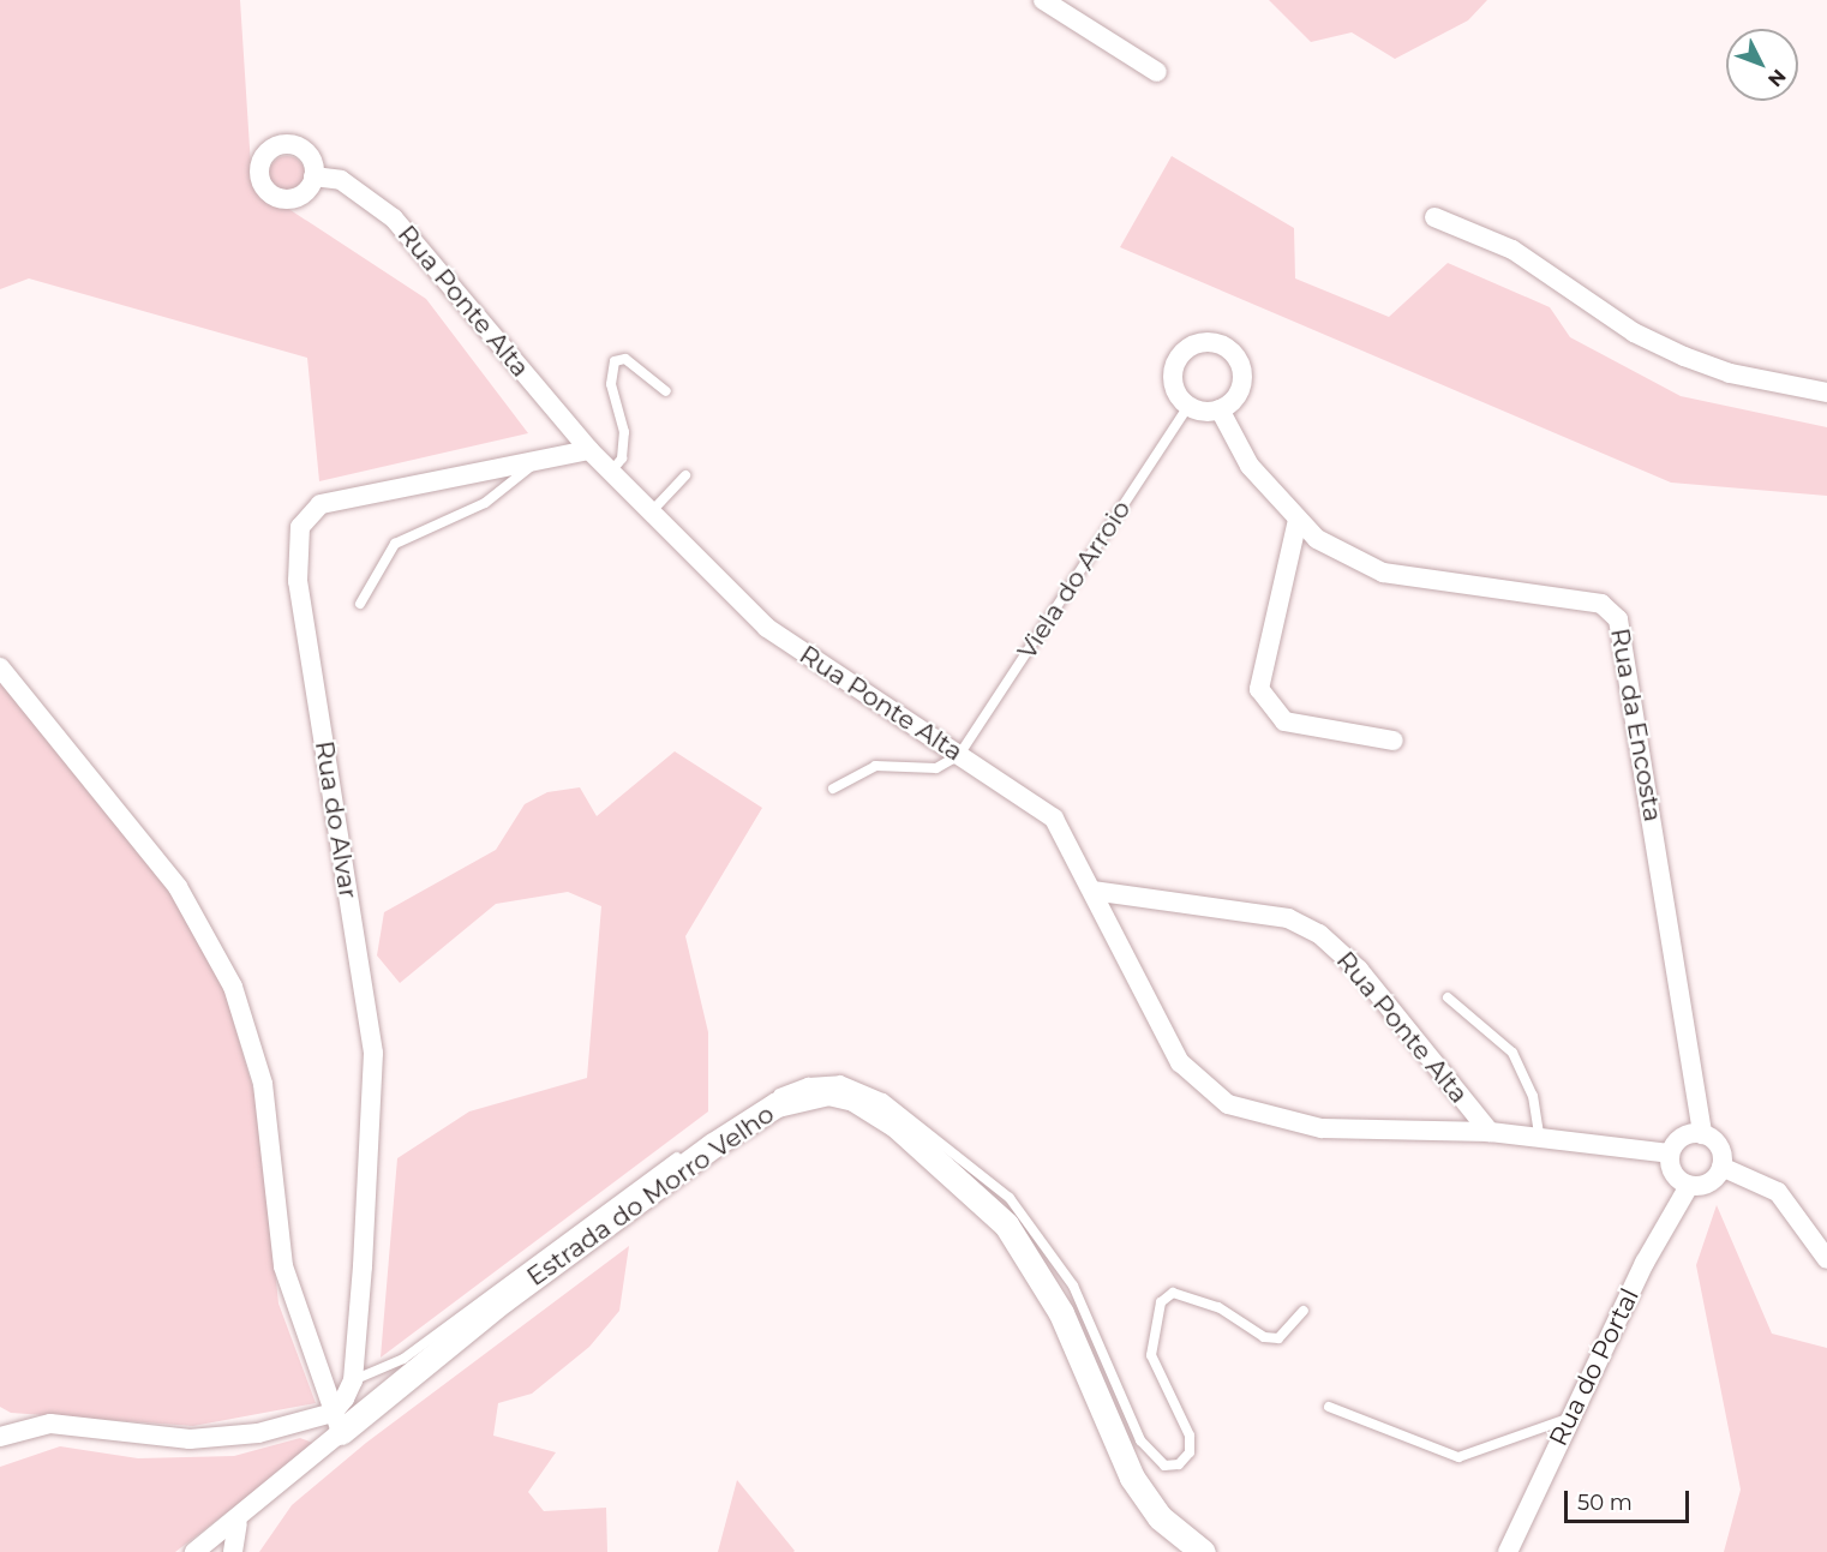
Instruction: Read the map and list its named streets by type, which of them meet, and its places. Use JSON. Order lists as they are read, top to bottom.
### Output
{
  "streets": {
    "street": [
      "Rua Ponte Alta",
      "Rua da Encosta",
      "Rua do Alvar",
      "Estrada do Morro Velho",
      "Rua do Portal"
    ],
    "lane": ["Viela do Arroio"]
  },
  "crossings": [
    ["Rua Ponte Alta", "Viela do Arroio"],
    ["Rua Ponte Alta", "Rua do Alvar"],
    ["Viela do Arroio", "Rua da Encosta"],
    ["Rua da Encosta", "Rua do Portal"],
    ["Rua do Alvar", "Estrada do Morro Velho"]
  ],
  "scale_bar": "50 m",
  "north": "bottom right"
}
